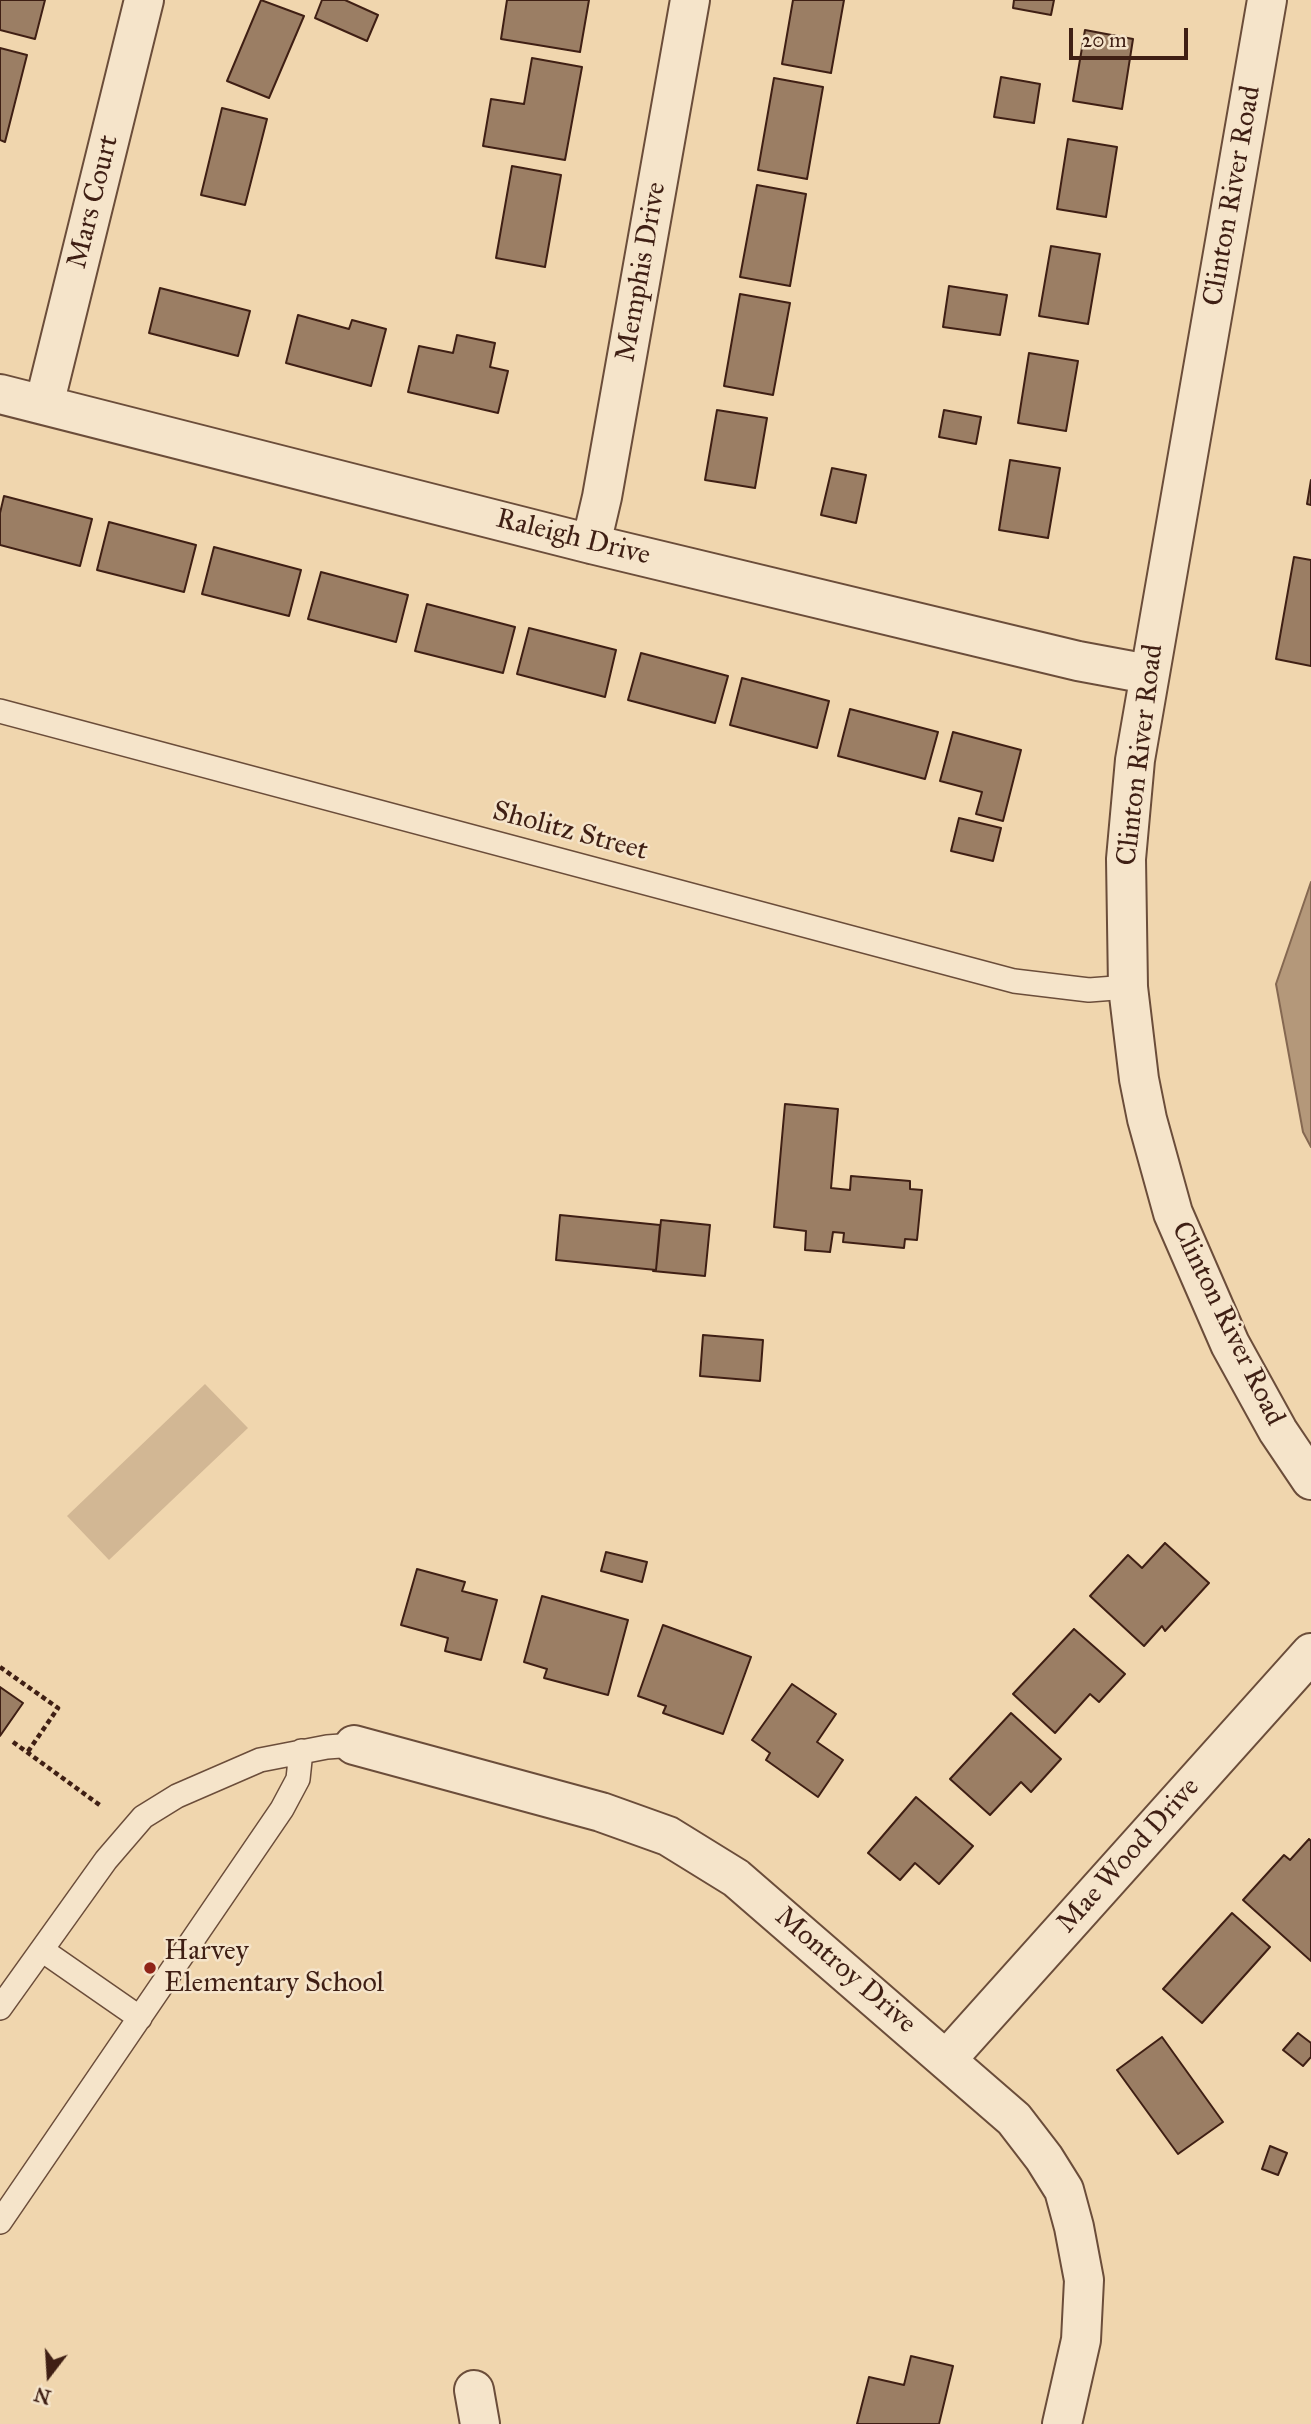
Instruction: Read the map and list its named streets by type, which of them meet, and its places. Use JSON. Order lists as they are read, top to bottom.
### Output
{
  "streets": {
    "street": [
      "Clinton River Road",
      "Mars Court",
      "Memphis Drive",
      "Raleigh Drive",
      "Mae Wood Drive",
      "Montroy Drive"
    ],
    "lane": ["Sholitz Street"]
  },
  "crossings": [
    ["Clinton River Road", "Raleigh Drive"],
    ["Clinton River Road", "Sholitz Street"],
    ["Mars Court", "Raleigh Drive"],
    ["Memphis Drive", "Raleigh Drive"],
    ["Mae Wood Drive", "Montroy Drive"]
  ],
  "places": ["Harvey Elementary School"],
  "scale_bar": "20 m",
  "north": "bottom"
}
